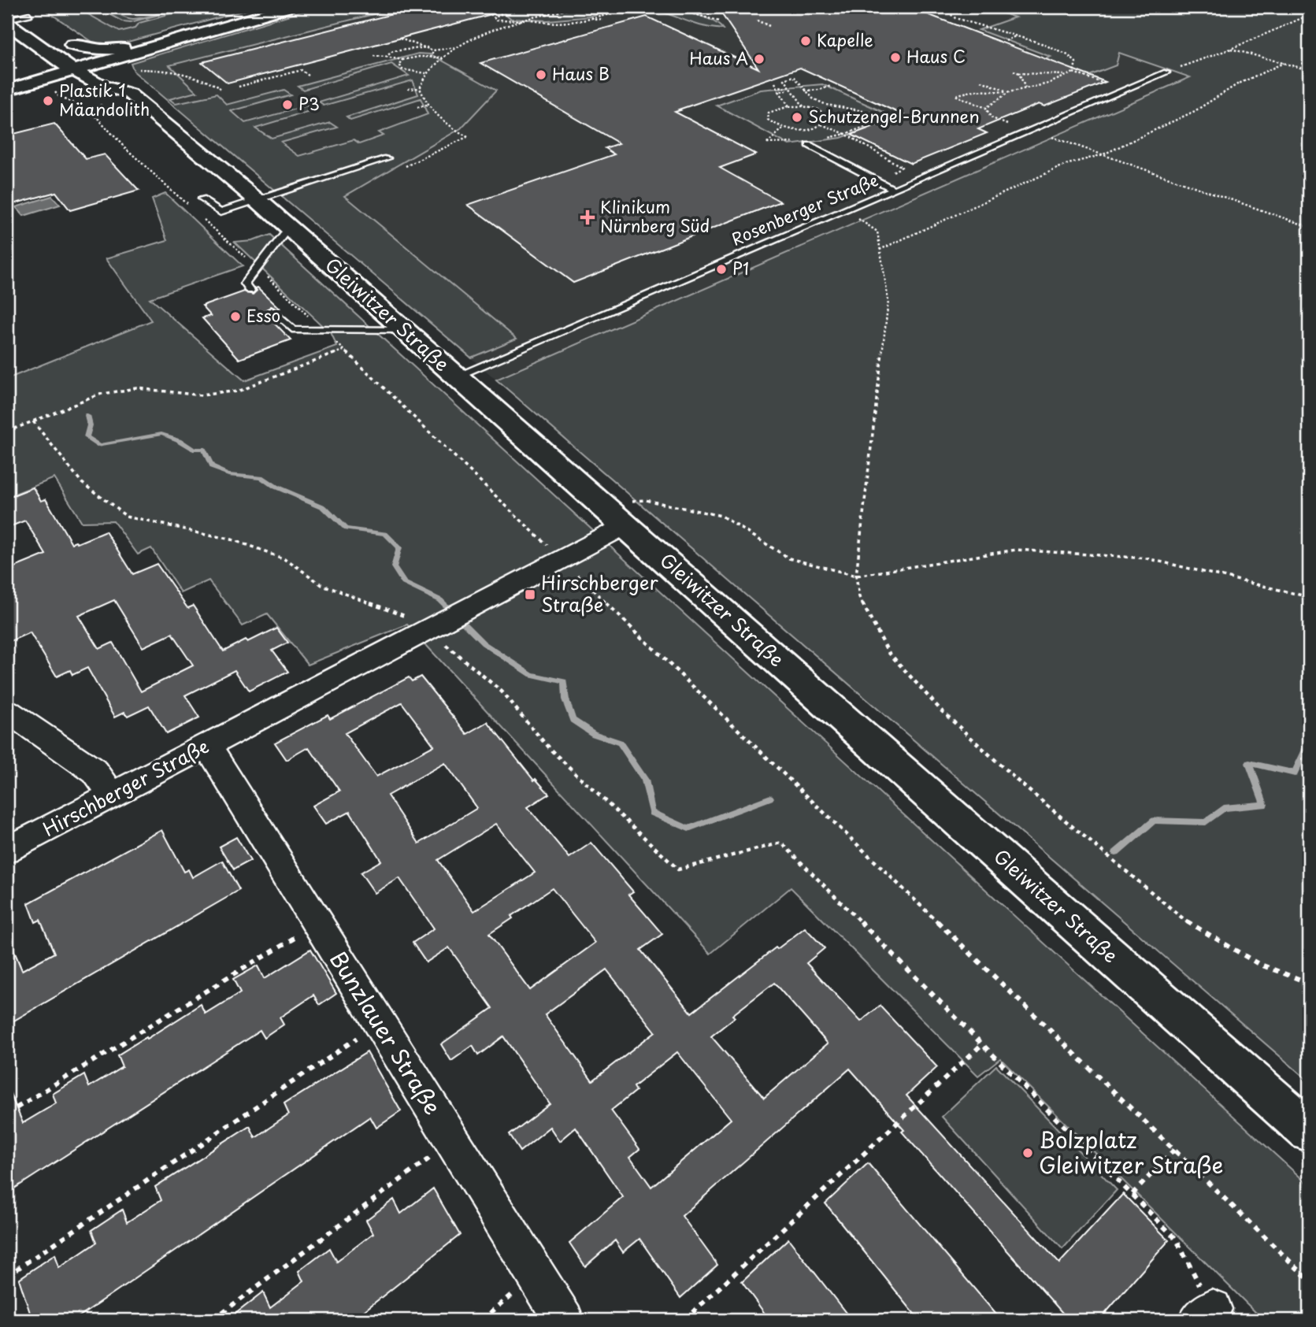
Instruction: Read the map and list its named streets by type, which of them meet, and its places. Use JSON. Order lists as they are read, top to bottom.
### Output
{
  "streets": {
    "main road": ["Gleiwitzer Straße"],
    "street": ["Hirschberger Straße", "Bunzlauer Straße"],
    "lane": ["Rosenberger Straße"]
  },
  "crossings": [
    ["Rosenberger Straße", "Gleiwitzer Straße"],
    ["Gleiwitzer Straße", "Hirschberger Straße"],
    ["Hirschberger Straße", "Bunzlauer Straße"]
  ],
  "places": {
    "other": [
      "Kapelle",
      "Haus C",
      "Haus A",
      "Haus B",
      "Plastik 1 Mäandolith",
      "P3",
      "Schutzengel-Brunnen",
      "P1",
      "Esso",
      "Bolzplatz Gleiwitzer Straße"
    ],
    "health": ["Klinikum Nürnberg Süd"],
    "transit": ["Hirschberger Straße"]
  }
}
